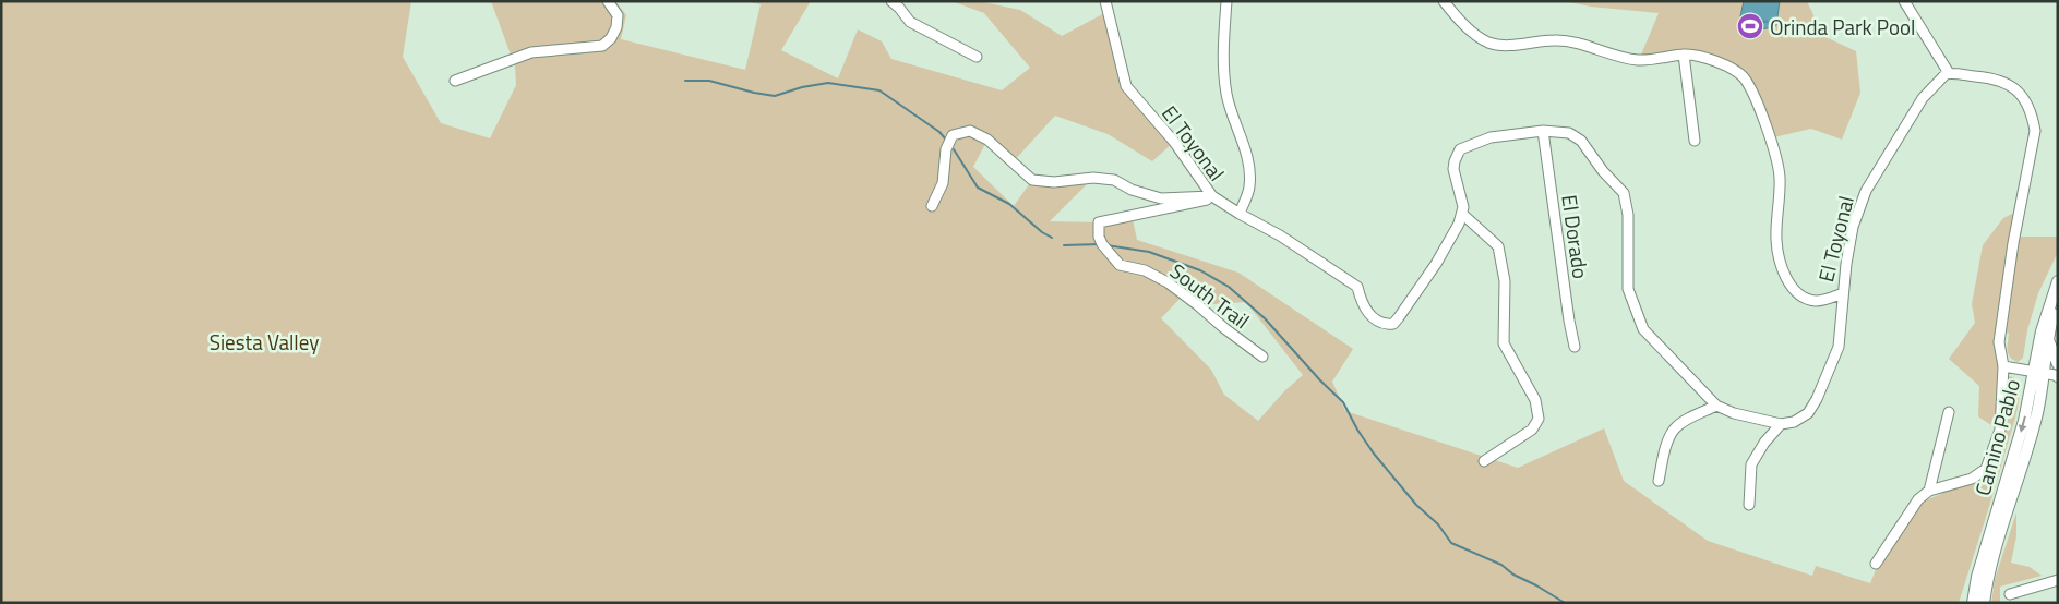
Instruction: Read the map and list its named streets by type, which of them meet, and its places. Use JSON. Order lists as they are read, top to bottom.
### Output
{
  "streets": {
    "main road": ["Camino Pablo"],
    "street": ["El Toyonal", "El Dorado", "South Trail"]
  },
  "crossings": [
    ["El Toyonal", "South Trail"]
  ],
  "parks": ["Siesta Valley"],
  "places": {
    "sports": ["Orinda Park Pool"]
  }
}
